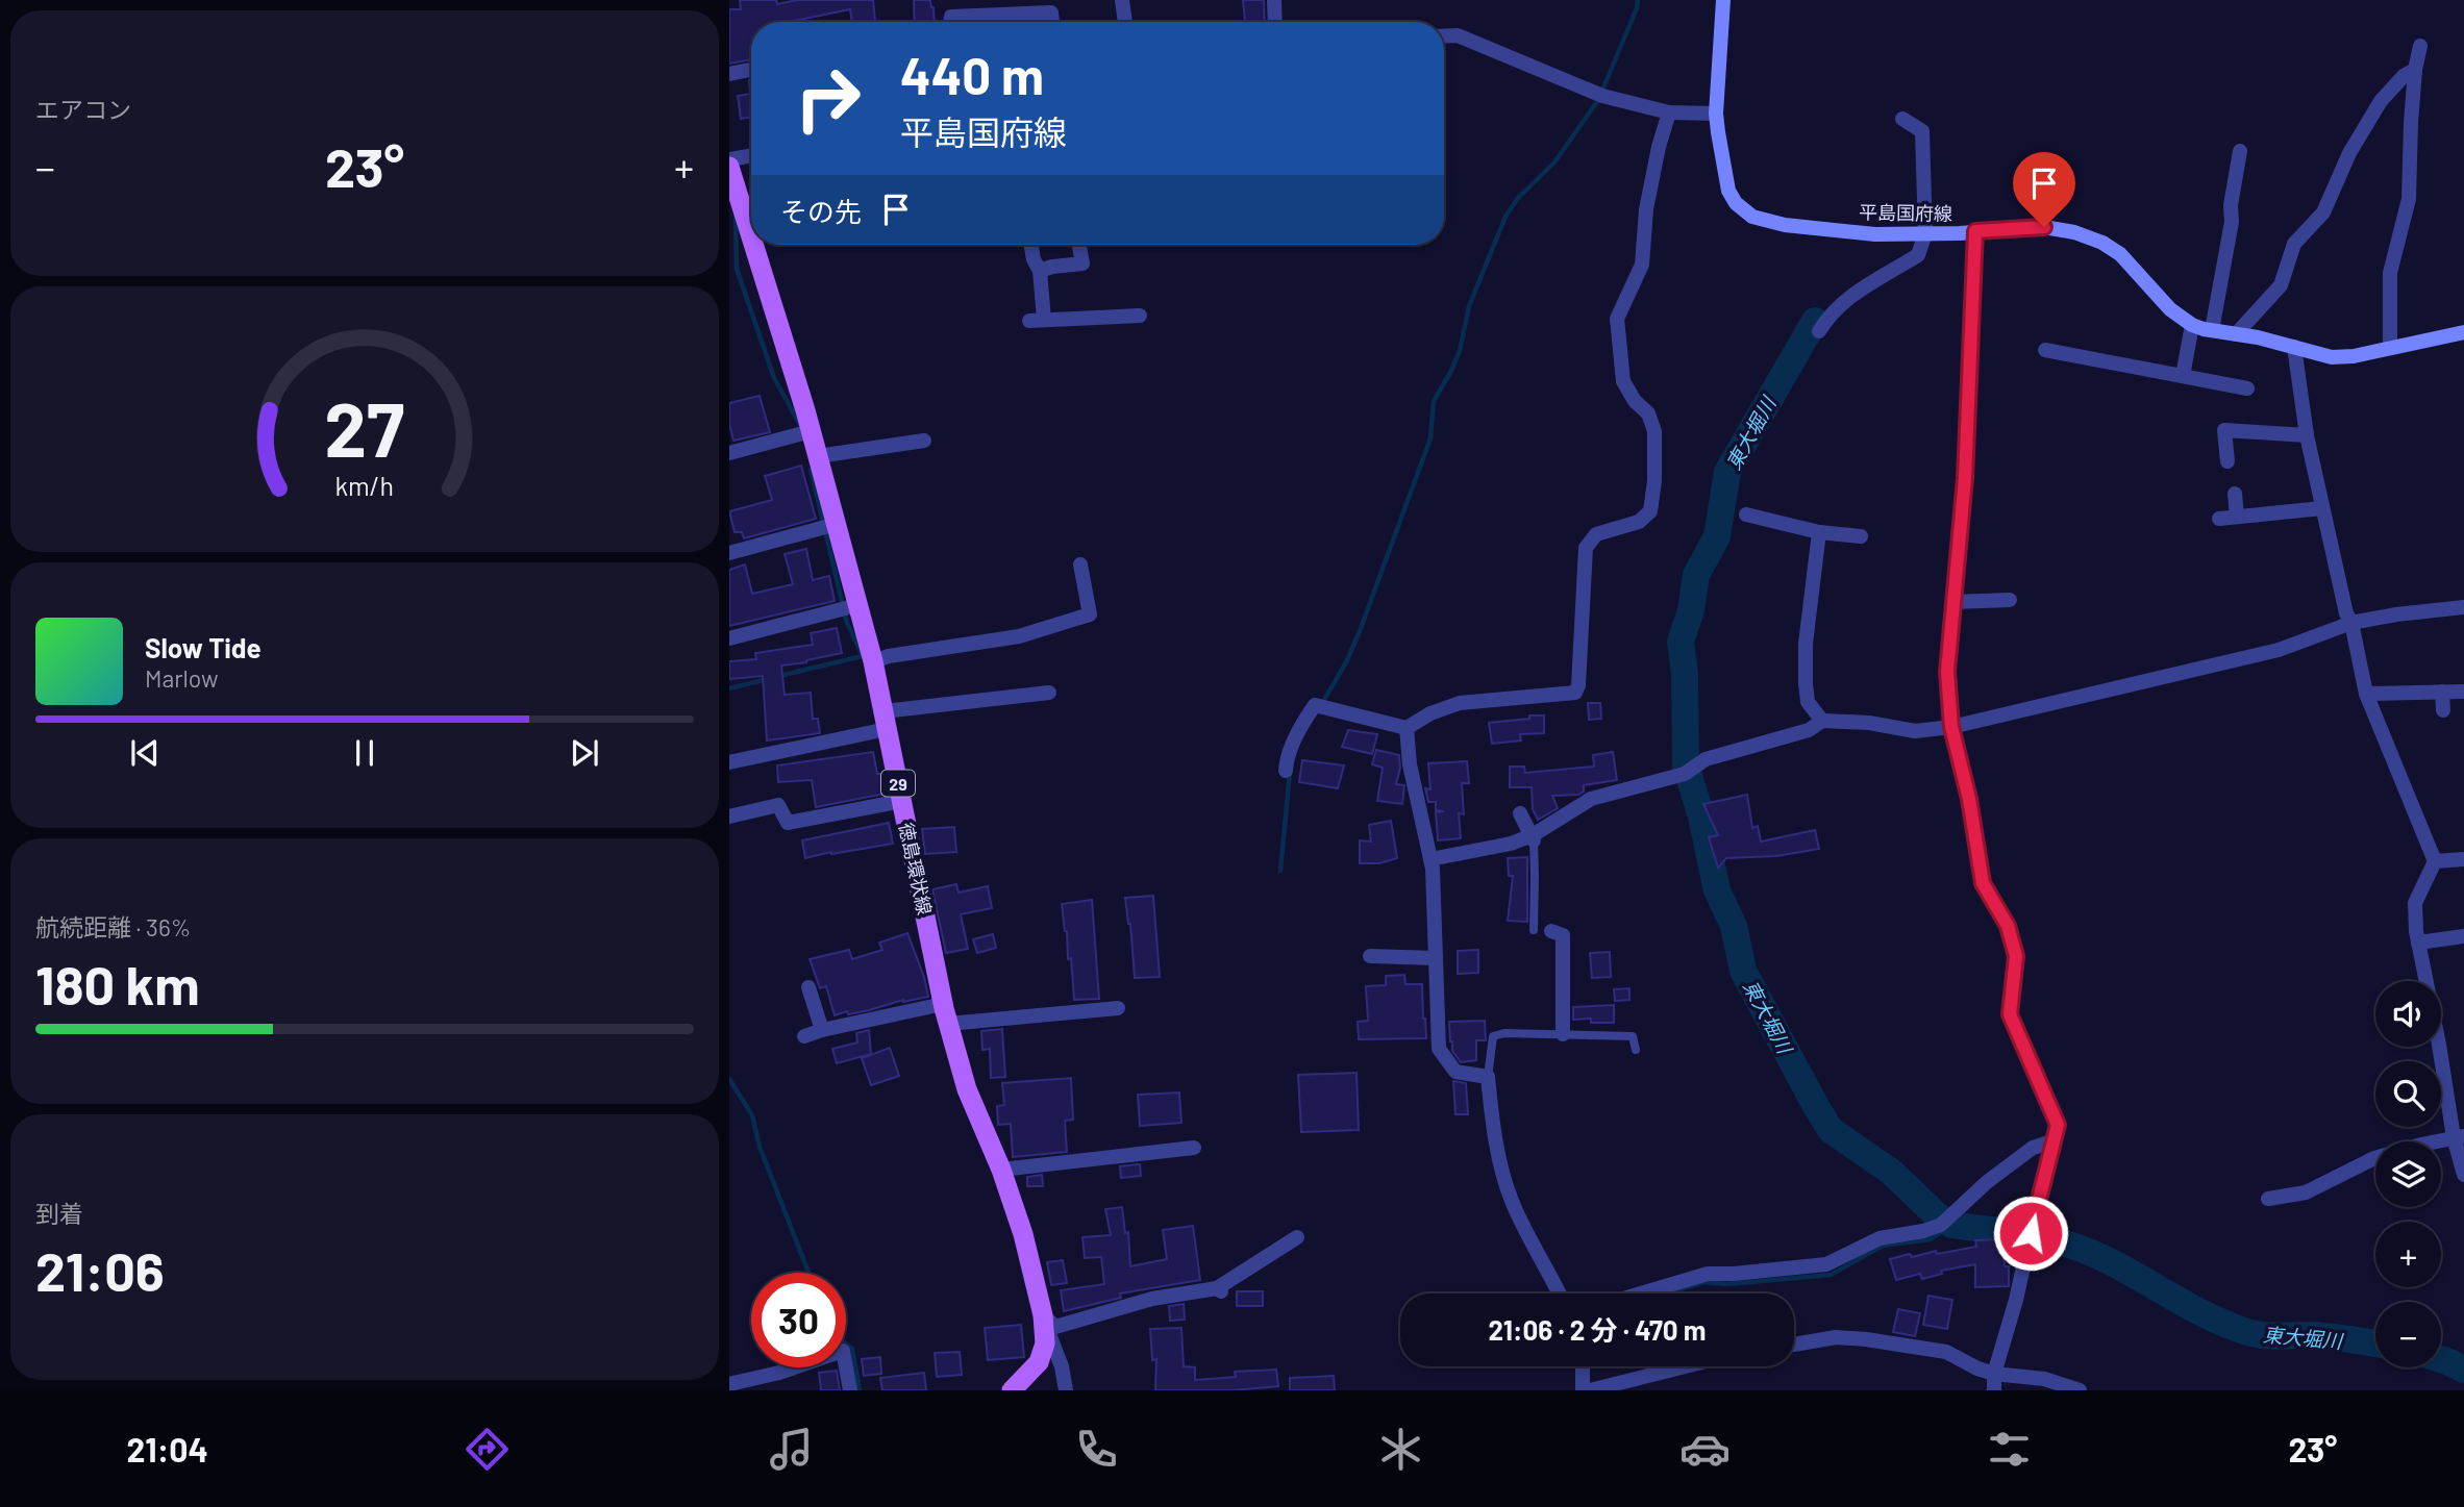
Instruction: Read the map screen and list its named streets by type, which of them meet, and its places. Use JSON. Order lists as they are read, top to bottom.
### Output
{
  "streets": {
    "main road": ["平島国府線", "29", "徳島環状線"]
  },
  "water": ["東大堀川"],
  "page": {
    "tile": [
      "エアコン",
      ["航続距離 · 36%", "180 km"],
      ["到着", "21:06"]
    ],
    "turn": ["440 m", "平島国府線"],
    "heat": ["−", "23°", "+"],
    "then": "その先",
    "song": ["Slow Tide", "Marlow"],
    "map_buttons": ["+", "−"],
    "limit": "30",
    "trip": "21:06 · 2 分 · 470 m",
    "tabs": ["21:04", "23°"],
    "gauge": ["27", "km/h"]
  }
}
